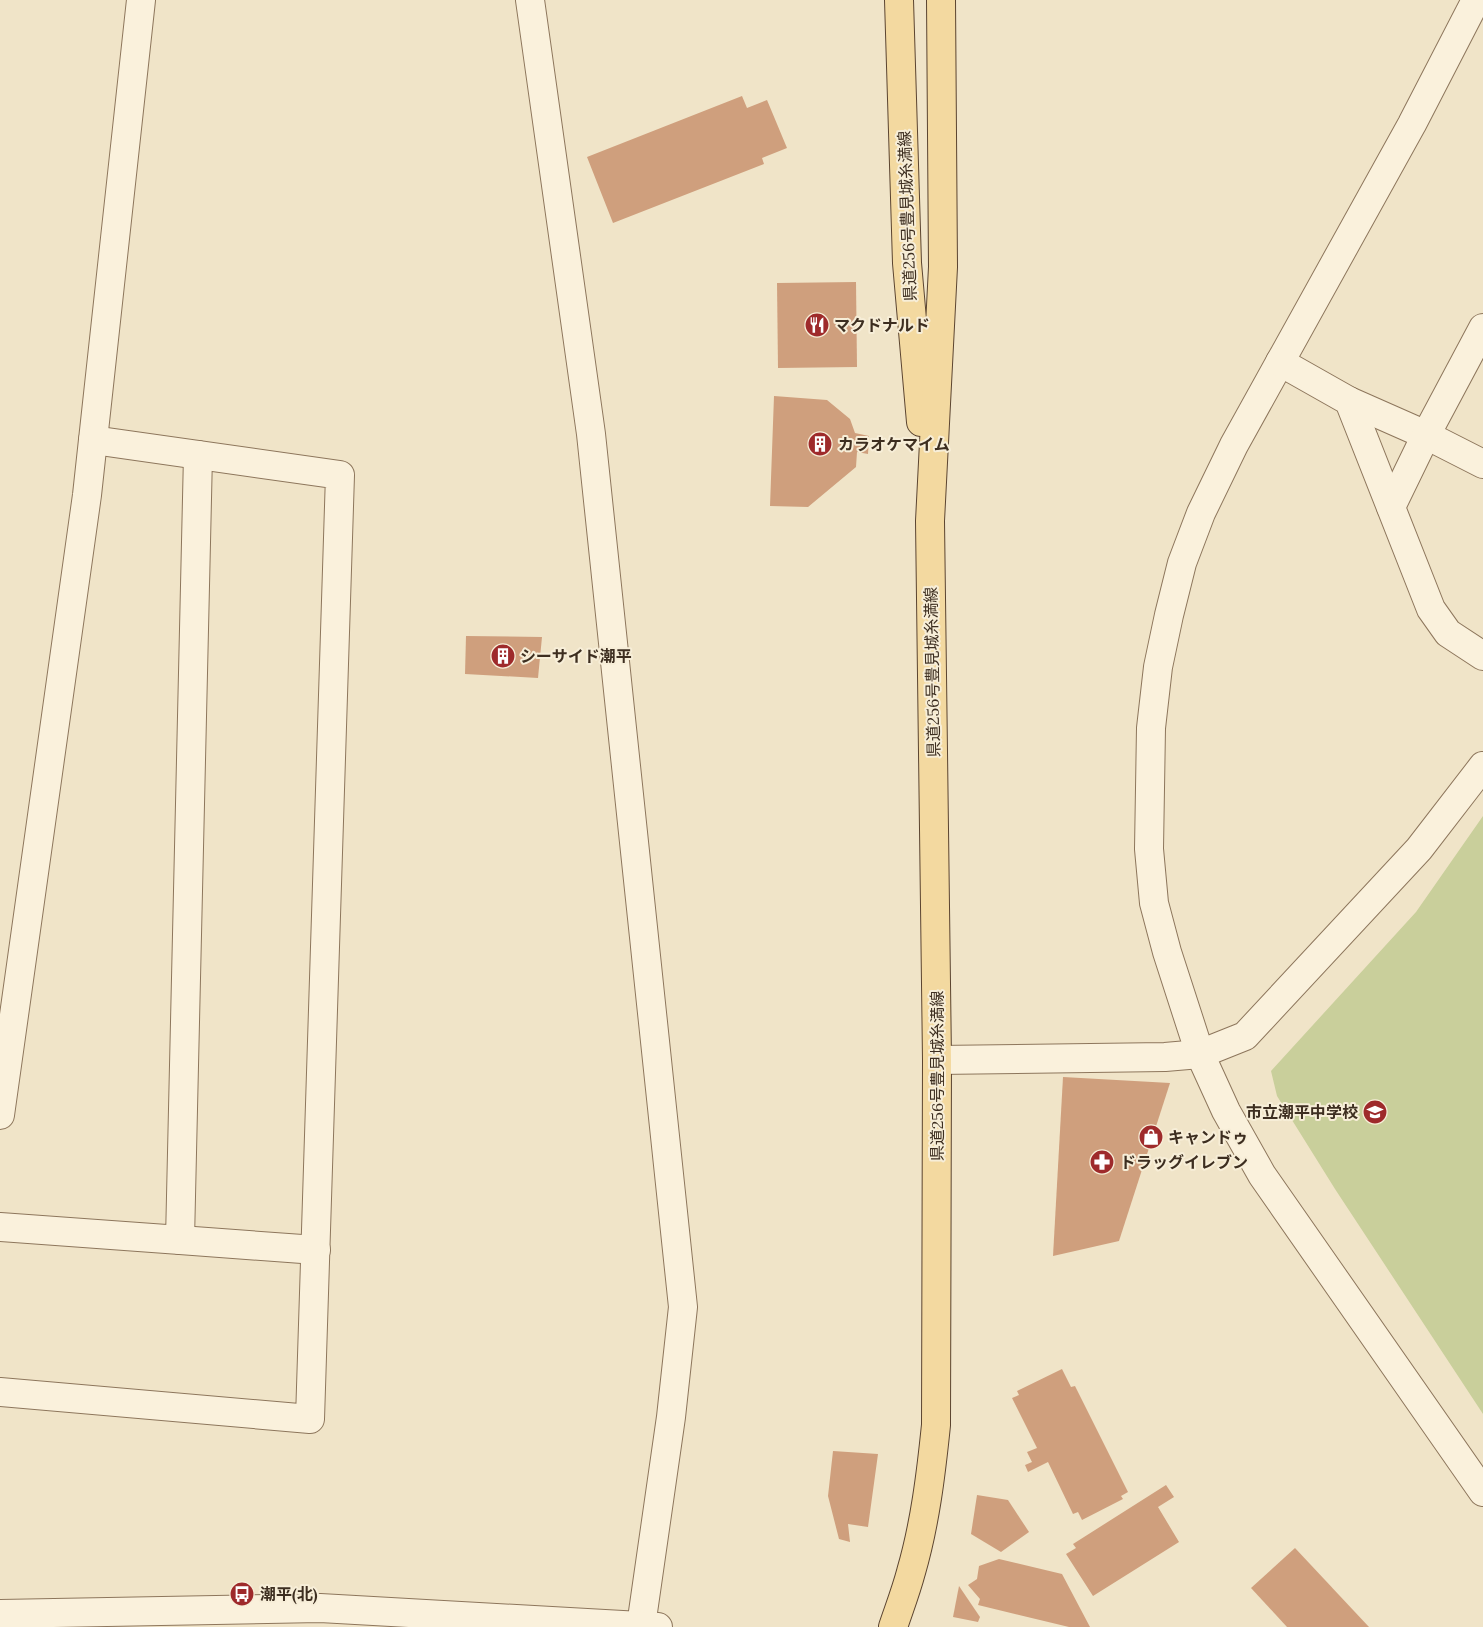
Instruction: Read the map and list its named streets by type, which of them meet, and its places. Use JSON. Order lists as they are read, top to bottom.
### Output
{
  "streets": {
    "main road": ["県道256号豊見城糸満線"]
  },
  "places": {
    "restaurant": ["マクドナルド"],
    "building": ["カラオケマイム", "シーサイド潮平"],
    "school or university": ["市立潮平中学校"],
    "shop": ["キャンドゥ"],
    "pharmacy": ["ドラッグイレブン"],
    "bus stop": ["潮平(北)"]
  }
}
